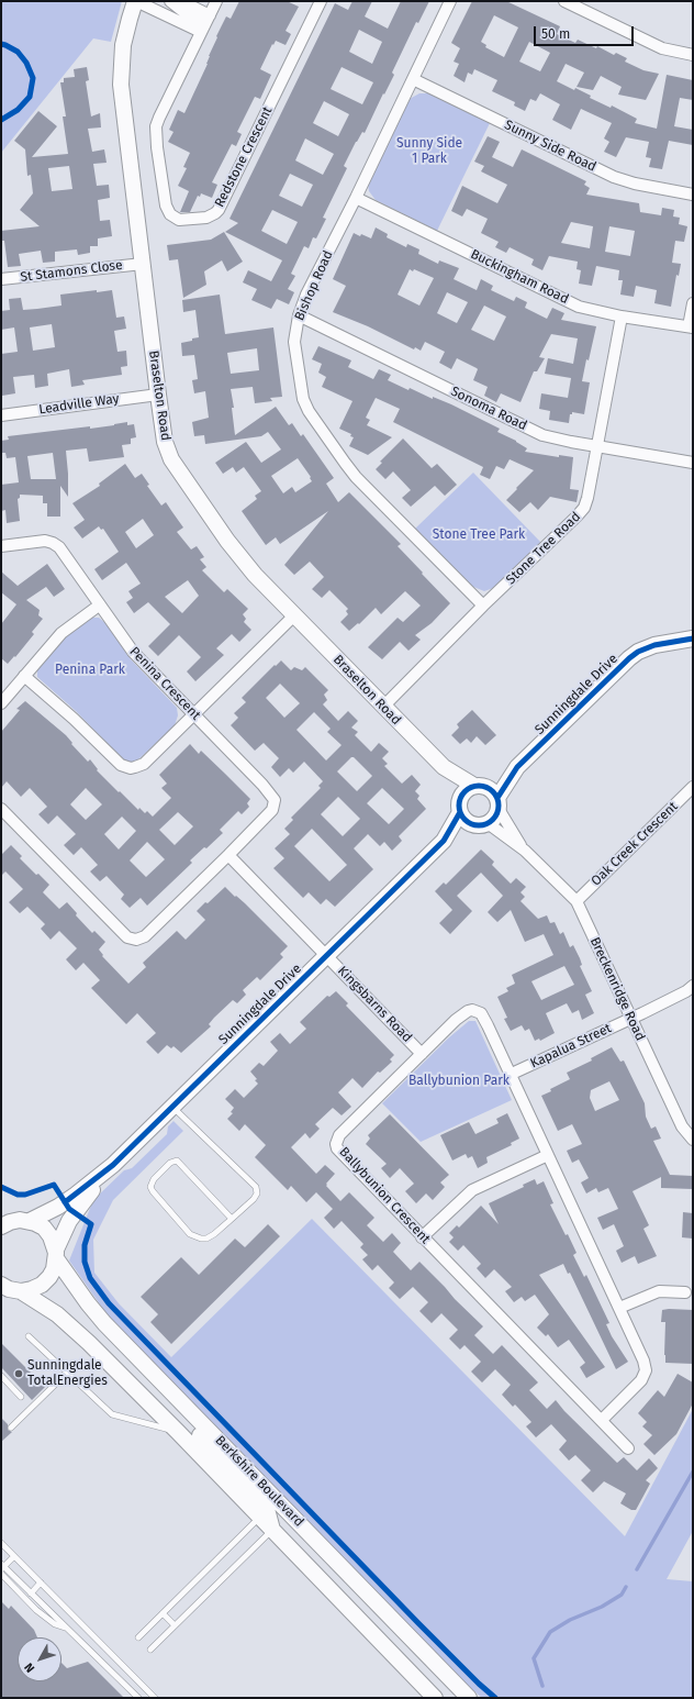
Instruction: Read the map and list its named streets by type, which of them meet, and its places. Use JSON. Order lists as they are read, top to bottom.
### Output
{
  "streets": {
    "street": [
      "Sunny Side Road",
      "Redstone Crescent",
      "St Stamons Close",
      "Buckingham Road",
      "Bishop Road",
      "Braselton Road",
      "Leadville Way",
      "Sonoma Road",
      "Stone Tree Road",
      "Penina Crescent",
      "Sunningdale Drive",
      "Oak Creek Crescent",
      "Breckenridge Road",
      "Kingsbarns Road",
      "Kapalua Street",
      "Ballybunion Crescent",
      "Berkshire Boulevard"
    ]
  },
  "crossings": [
    ["Sunny Side Road", "Bishop Road"],
    ["St Stamons Close", "Braselton Road"],
    ["Buckingham Road", "Bishop Road"],
    ["Buckingham Road", "Stone Tree Road"],
    ["Bishop Road", "Sonoma Road"],
    ["Bishop Road", "Stone Tree Road"],
    ["Braselton Road", "Leadville Way"],
    ["Braselton Road", "Stone Tree Road"],
    ["Braselton Road", "Sunningdale Drive"],
    ["Braselton Road", "Breckenridge Road"],
    ["Sonoma Road", "Stone Tree Road"],
    ["Sunningdale Drive", "Breckenridge Road"],
    ["Sunningdale Drive", "Kingsbarns Road"],
    ["Sunningdale Drive", "Berkshire Boulevard"],
    ["Oak Creek Crescent", "Breckenridge Road"],
    ["Breckenridge Road", "Kapalua Street"],
    ["Kingsbarns Road", "Ballybunion Crescent"],
    ["Kapalua Street", "Ballybunion Crescent"]
  ],
  "parks": [
    "Sunny Side 1 Park",
    "Stone Tree Park",
    "Penina Park",
    "Ballybunion Park"
  ],
  "places": ["Sunningdale TotalEnergies"],
  "scale_bar": "50 m",
  "north": "bottom left"
}
